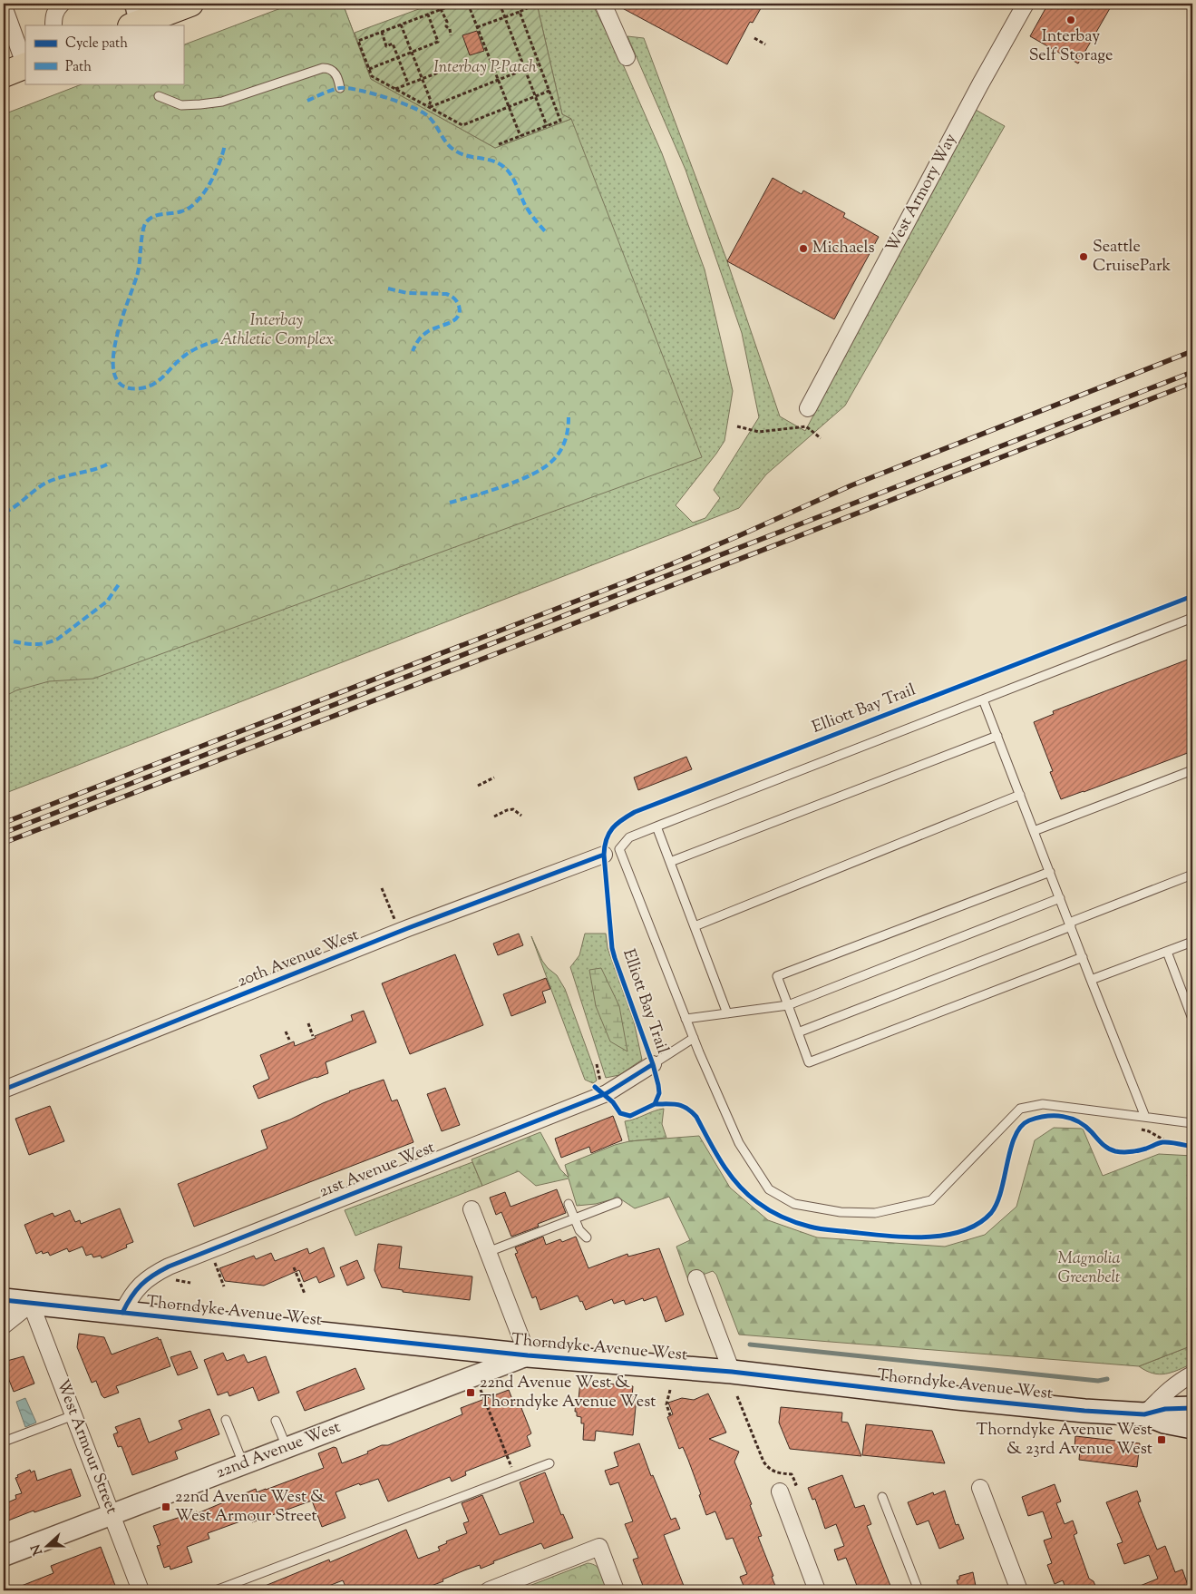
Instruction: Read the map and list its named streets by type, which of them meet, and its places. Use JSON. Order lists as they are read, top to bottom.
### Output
{
  "streets": {
    "main road": ["Thorndyke Avenue West"],
    "street": [
      "West Armory Way",
      "20th Avenue West",
      "21st Avenue West",
      "West Armour Street",
      "22nd Avenue West"
    ],
    "cycle path": ["Elliott Bay Trail"]
  },
  "crossings": [
    ["21st Avenue West", "Thorndyke Avenue West"],
    ["Thorndyke Avenue West", "West Armour Street"],
    ["Thorndyke Avenue West", "22nd Avenue West"],
    ["West Armour Street", "22nd Avenue West"]
  ],
  "parks": ["Interbay P-Patch", "Interbay Athletic Complex", "Magnolia Greenbelt"],
  "places": {
    "other": ["Interbay Self Storage", "Michaels", "Seattle CruisePark"],
    "transit": ["22nd Avenue West & Thorndyke Avenue West", "Thorndyke Avenue West & 23rd Avenue West", "22nd Avenue West & West Armour Street"]
  },
  "legend": ["Cycle path", "Path"],
  "north": "left"
}
